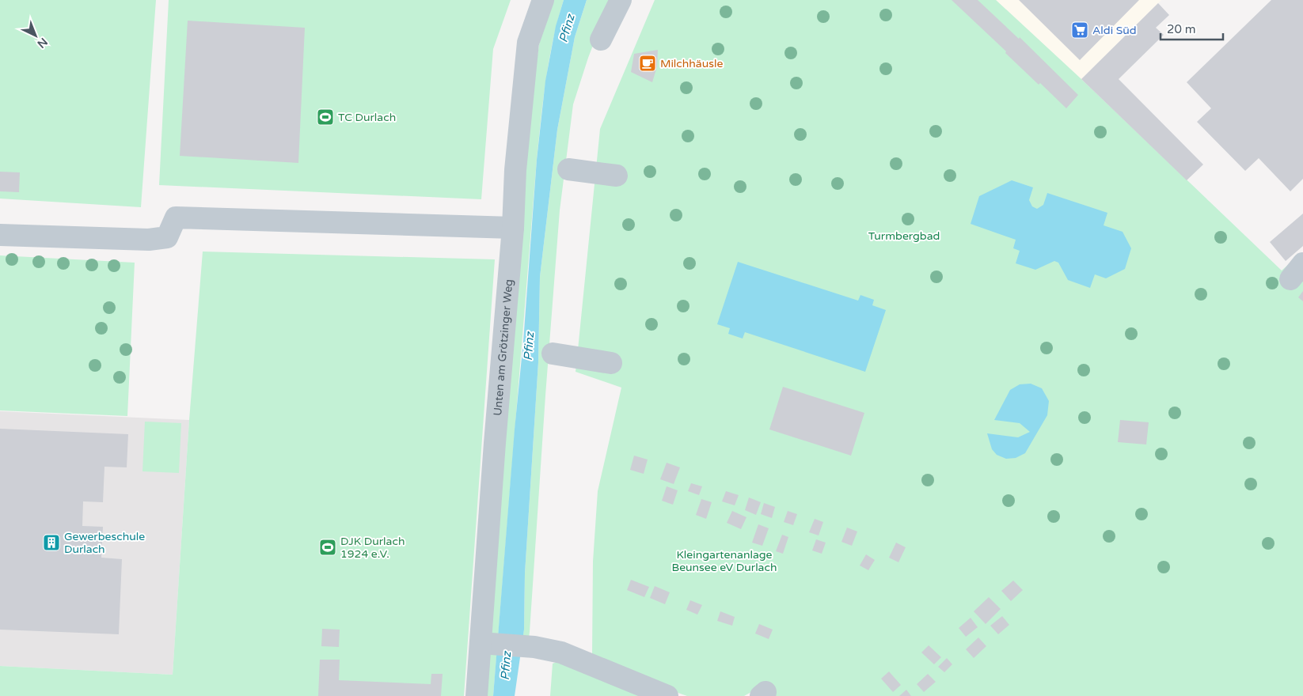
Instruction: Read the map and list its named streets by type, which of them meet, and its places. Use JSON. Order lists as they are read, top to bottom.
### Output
{
  "streets": {
    "lane": ["Unten am Grötzinger Weg"]
  },
  "water": ["Pfinz"],
  "parks": ["Turmbergbad", "Kleingartenanlage Beunsee eV Durlach"],
  "places": {
    "supermarket": ["Aldi Süd"],
    "cafe": ["Milchhäusle"],
    "sports": ["TC Durlach", "DJK Durlach 1924 e.V."],
    "building": ["Gewerbeschule Durlach"]
  },
  "scale_bar": "20 m",
  "north": "bottom right"
}
